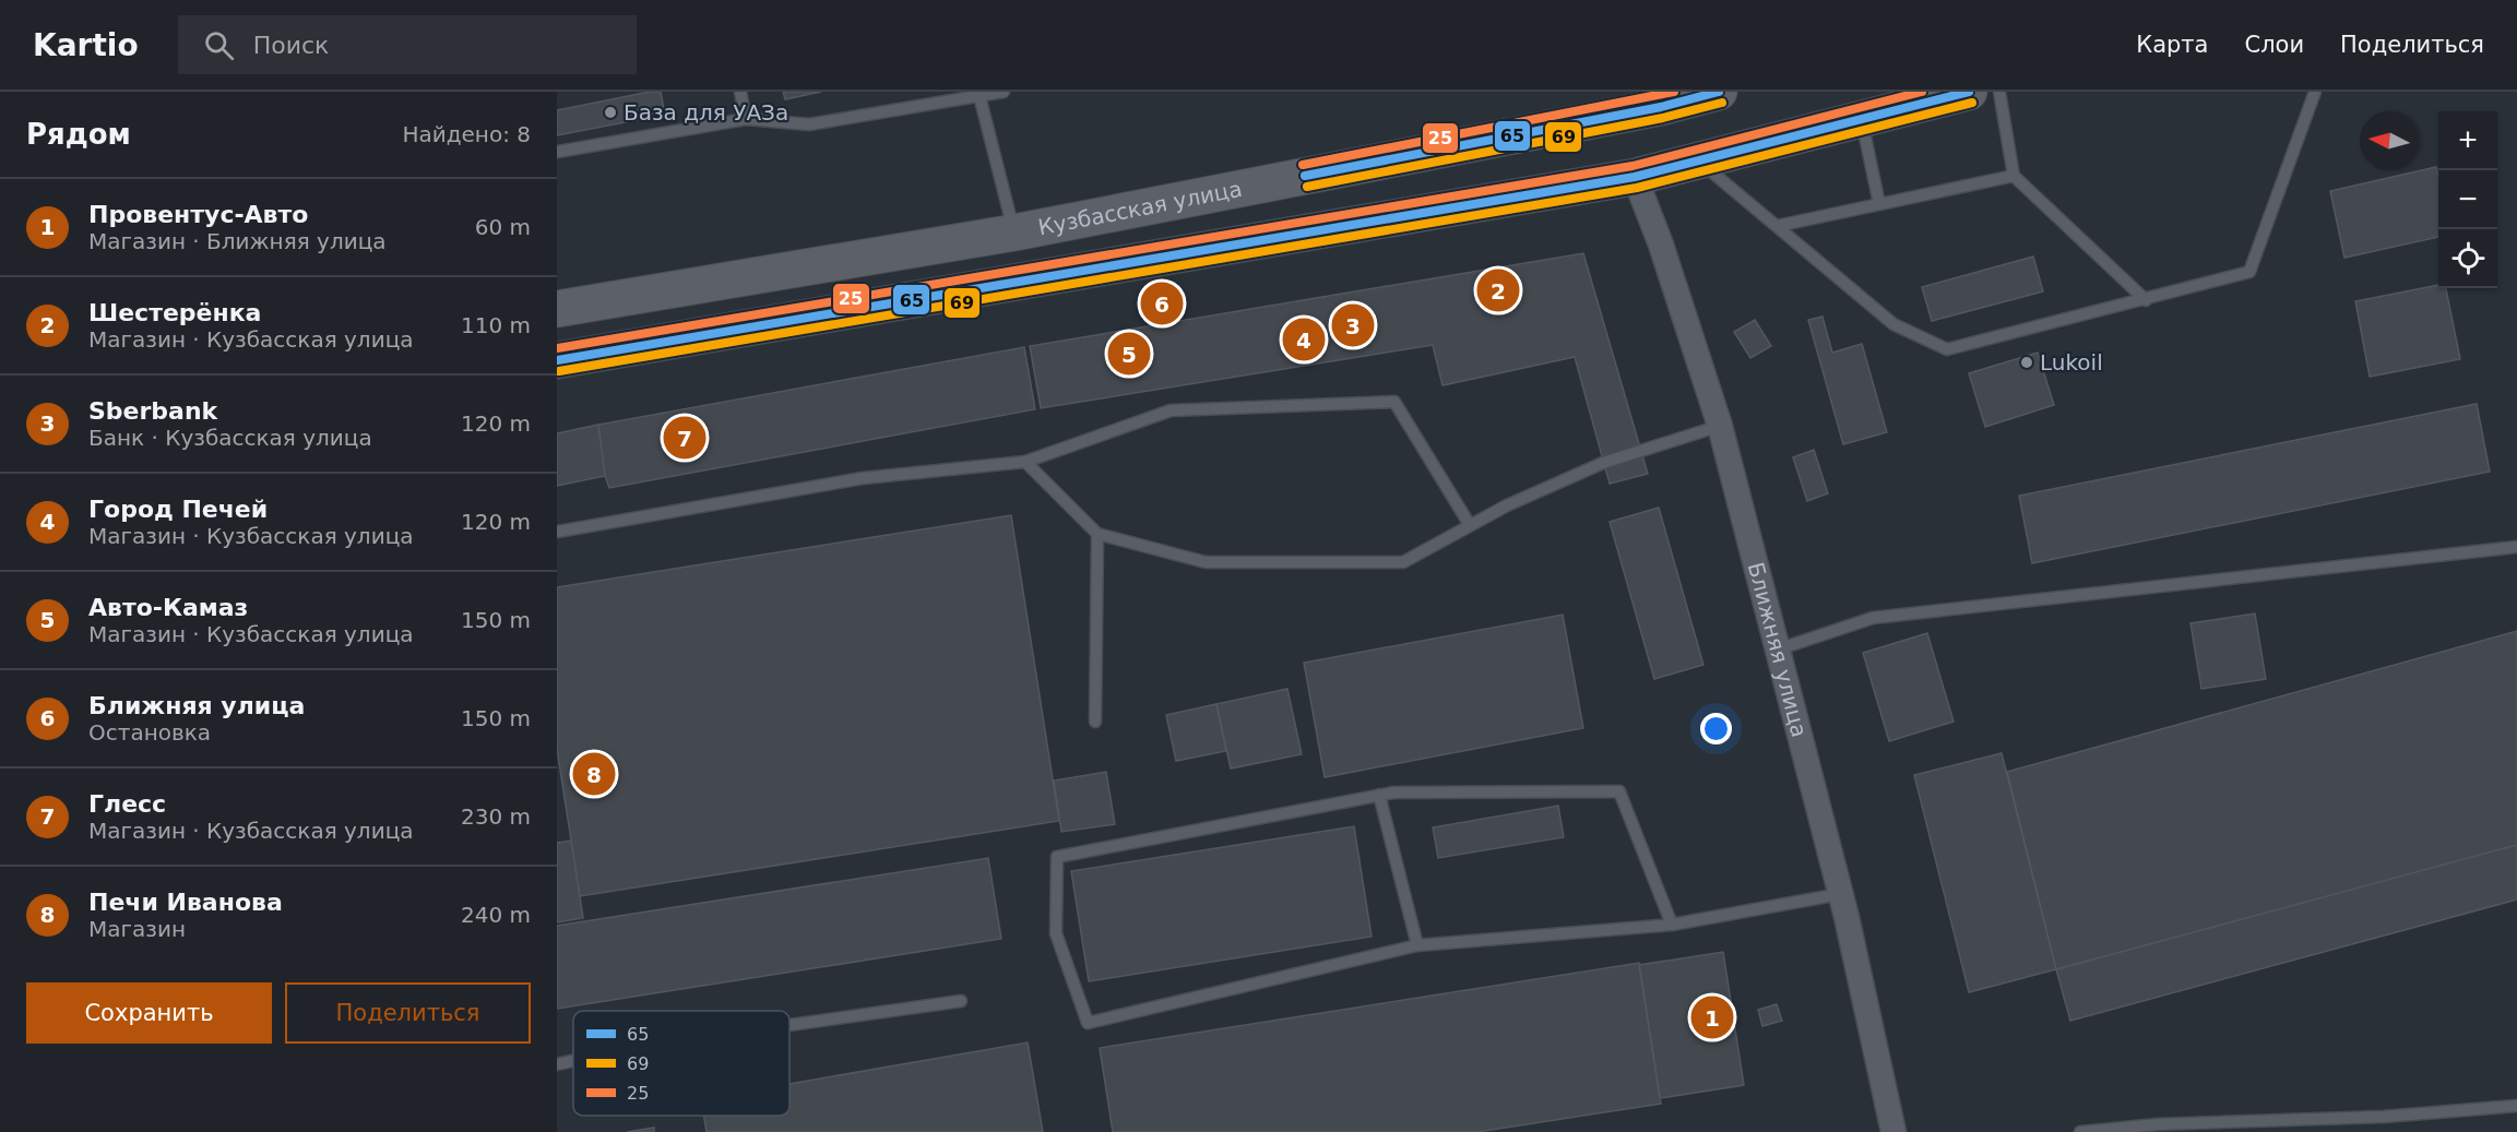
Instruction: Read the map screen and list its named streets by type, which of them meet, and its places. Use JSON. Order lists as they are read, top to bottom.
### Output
{
  "streets": {
    "main road": ["Кузбасская улица"],
    "street": ["Ближняя улица"]
  },
  "places": ["База для УАЗа", "Lukoil"],
  "lines": ["transit line 65", "transit line 25", "transit line 69"],
  "legend": ["65", "69", "25"],
  "north": "left",
  "page": {
    "header": "Kartio",
    "search": "Поиск",
    "nav": ["Карта", "Слои", "Поделиться"],
    "heading": ["Рядом", "Найдено: 8"],
    "map_buttons": ["+", "−"],
    "list": [
      {
        "mark": "1",
        "name": "Провентус-Авто",
        "note": "Магазин · Ближняя улица",
        "value": "60 m"
      },
      {
        "mark": "2",
        "name": "Шестерёнка",
        "note": "Магазин · Кузбасская улица",
        "value": "110 m"
      },
      {
        "mark": "3",
        "name": "Sberbank",
        "note": "Банк · Кузбасская улица",
        "value": "120 m"
      },
      {
        "mark": "4",
        "name": "Город Печей",
        "note": "Магазин · Кузбасская улица",
        "value": "120 m"
      },
      {
        "mark": "5",
        "name": "Авто-Камаз",
        "note": "Магазин · Кузбасская улица",
        "value": "150 m"
      },
      {
        "mark": "6",
        "name": "Ближняя улица",
        "note": "Остановка",
        "value": "150 m"
      },
      {
        "mark": "7",
        "name": "Глесс",
        "note": "Магазин · Кузбасская улица",
        "value": "230 m"
      },
      {
        "mark": "8",
        "name": "Печи Иванова",
        "note": "Магазин",
        "value": "240 m"
      }
    ],
    "pins": [
      "2",
      "6",
      "3",
      "4",
      "5",
      "7",
      "8",
      "1"
    ],
    "buttons": ["Сохранить", "Поделиться"]
  }
}
